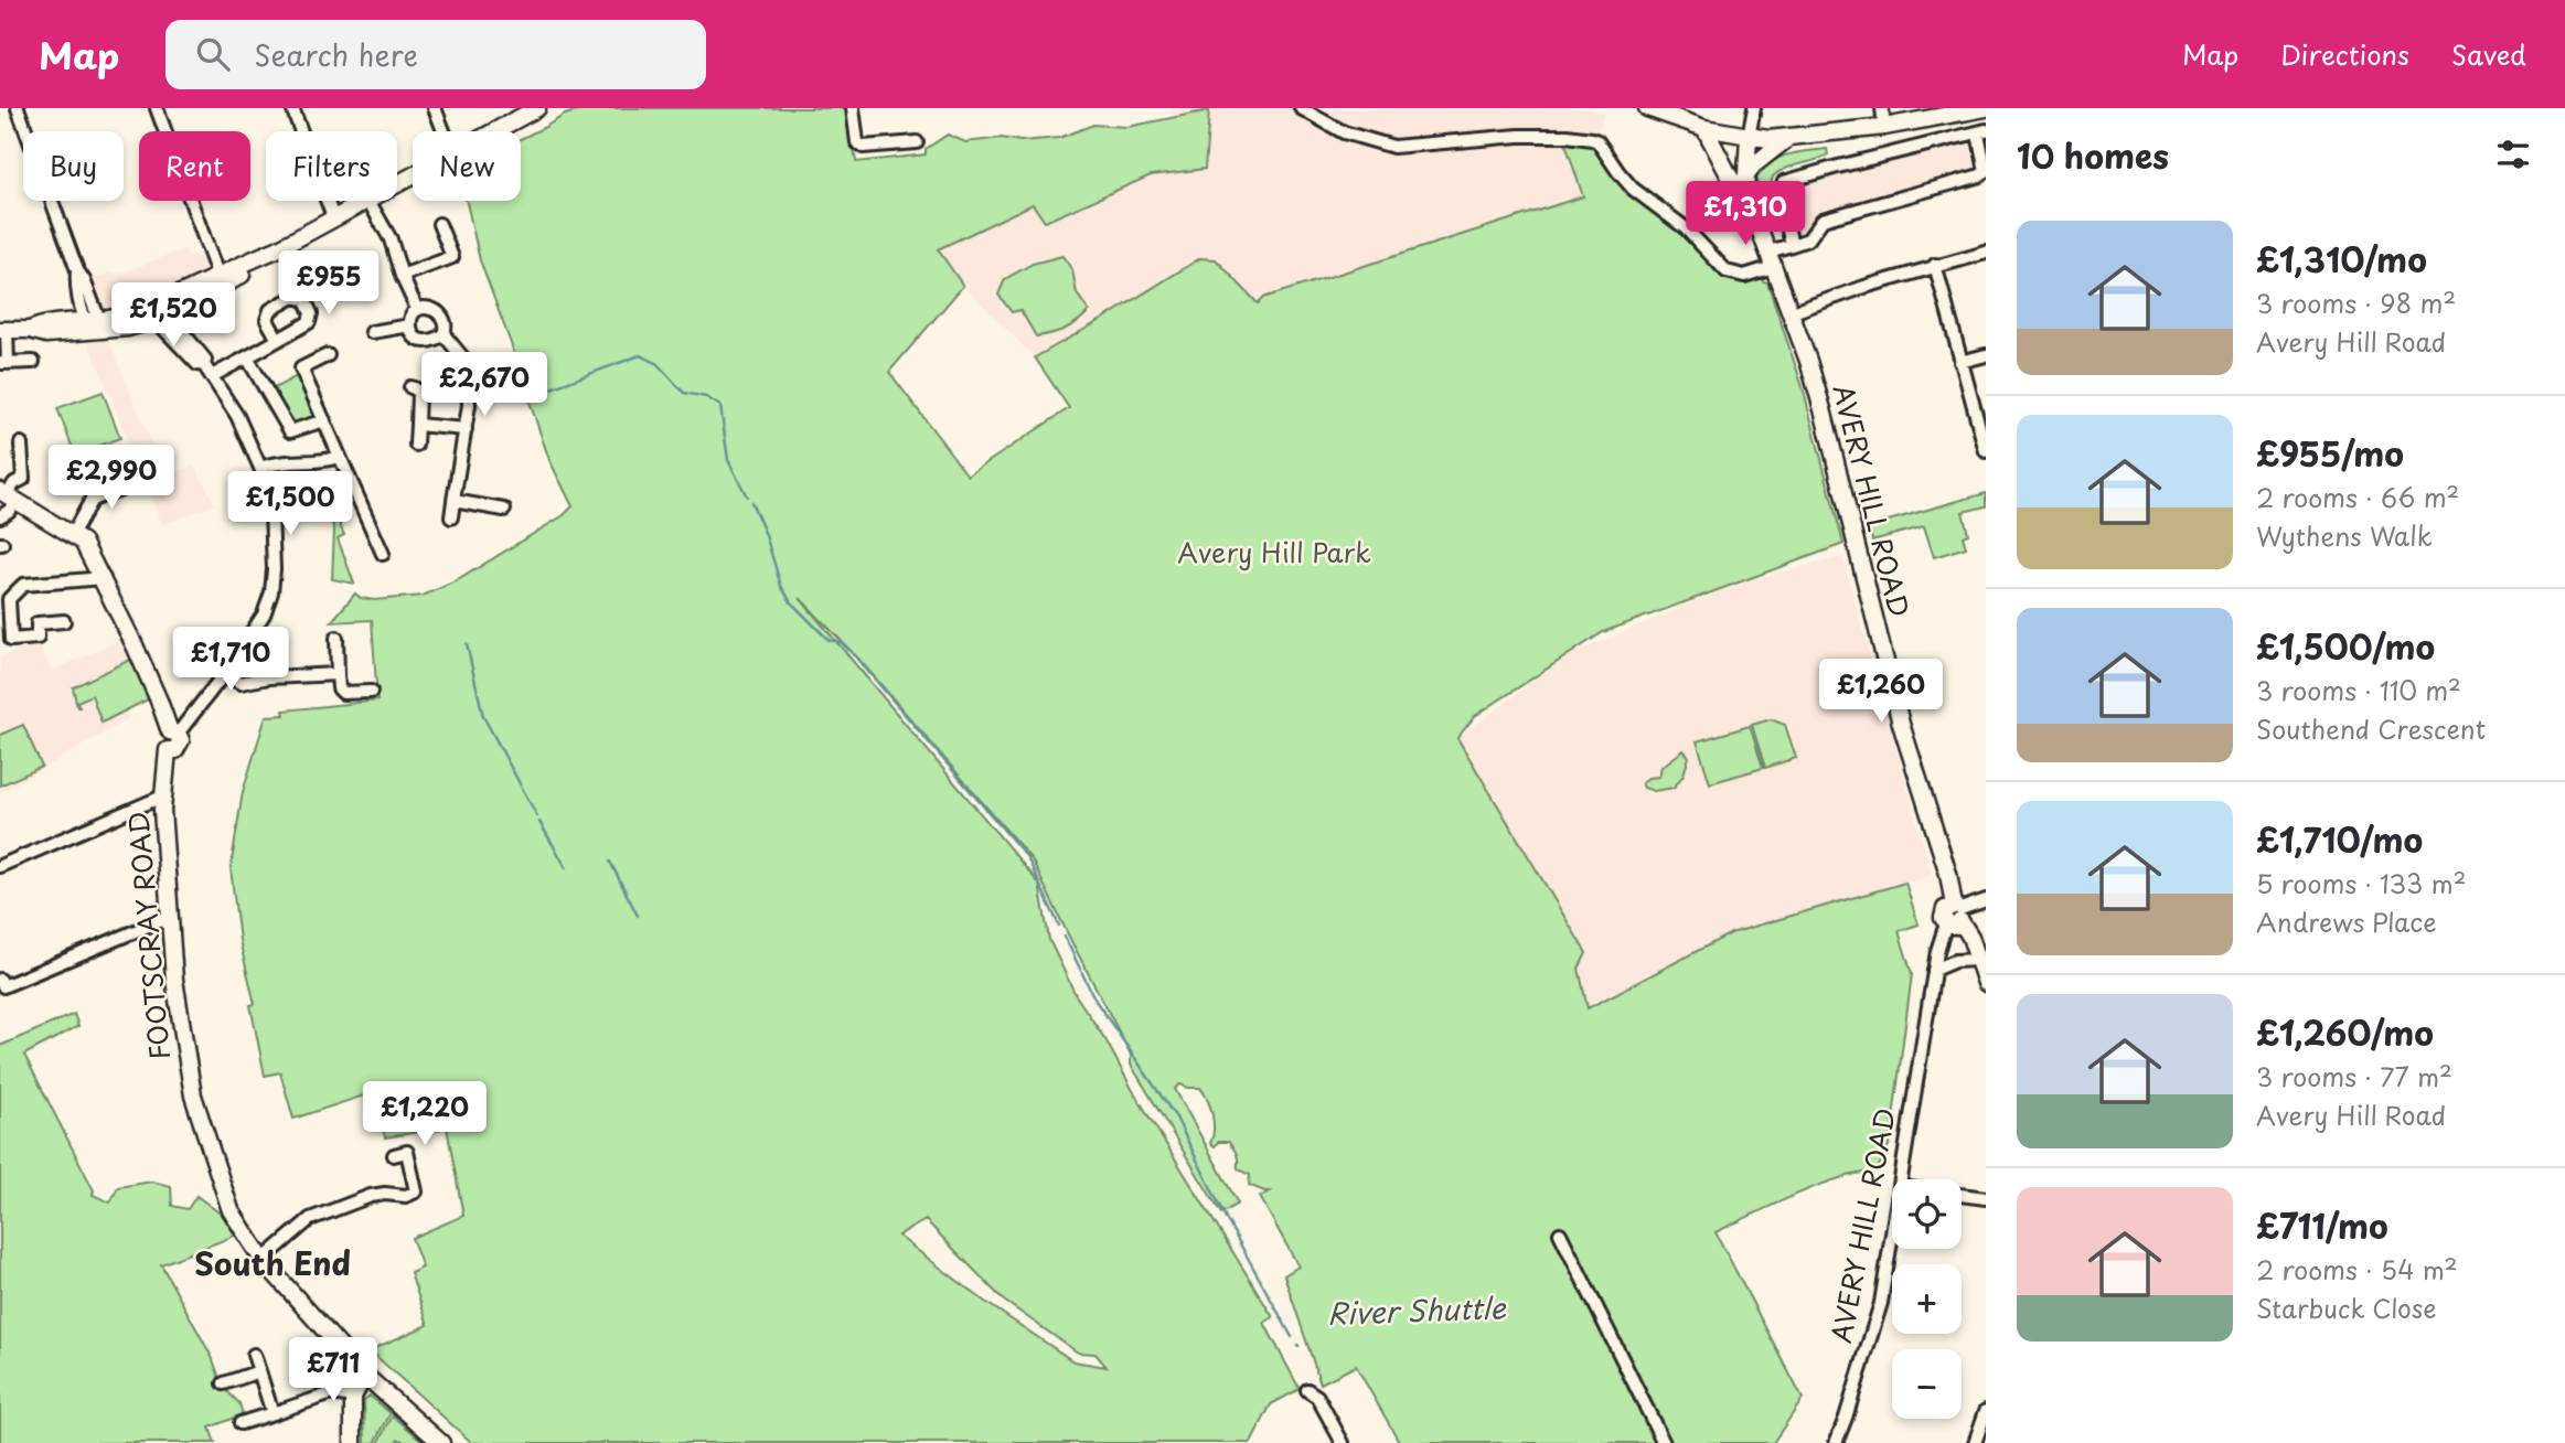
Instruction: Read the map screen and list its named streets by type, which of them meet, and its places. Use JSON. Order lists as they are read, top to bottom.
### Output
{
  "streets": {
    "main road": ["AVERY HILL ROAD", "FOOTSCRAY ROAD"]
  },
  "districts": ["South End"],
  "water": ["River Shuttle"],
  "parks": ["Avery Hill Park"],
  "page": {
    "header": "Map",
    "search": "Search here",
    "nav": ["Map", "Directions", "Saved"],
    "heading": "10 homes",
    "chip": [
      "Buy",
      "Rent",
      "Filters",
      "New"
    ],
    "price": [
      "£1,310",
      "£955",
      "£1,520",
      "£2,670",
      "£2,990",
      "£1,500",
      "£1,710",
      "£1,260",
      "£1,220",
      "£711"
    ],
    "list": [
      {
        "name": "£1,310/mo",
        "note": "3 rooms · 98 m² · Avery Hill Road"
      },
      {
        "name": "£955/mo",
        "note": "2 rooms · 66 m² · Wythens Walk"
      },
      {
        "name": "£1,500/mo",
        "note": "3 rooms · 110 m² · Southend Crescent"
      },
      {
        "name": "£1,710/mo",
        "note": "5 rooms · 133 m² · Andrews Place"
      },
      {
        "name": "£1,260/mo",
        "note": "3 rooms · 77 m² · Avery Hill Road"
      },
      {
        "name": "£711/mo",
        "note": "2 rooms · 54 m² · Starbuck Close"
      }
    ],
    "map_buttons": ["+", "−"]
  }
}
